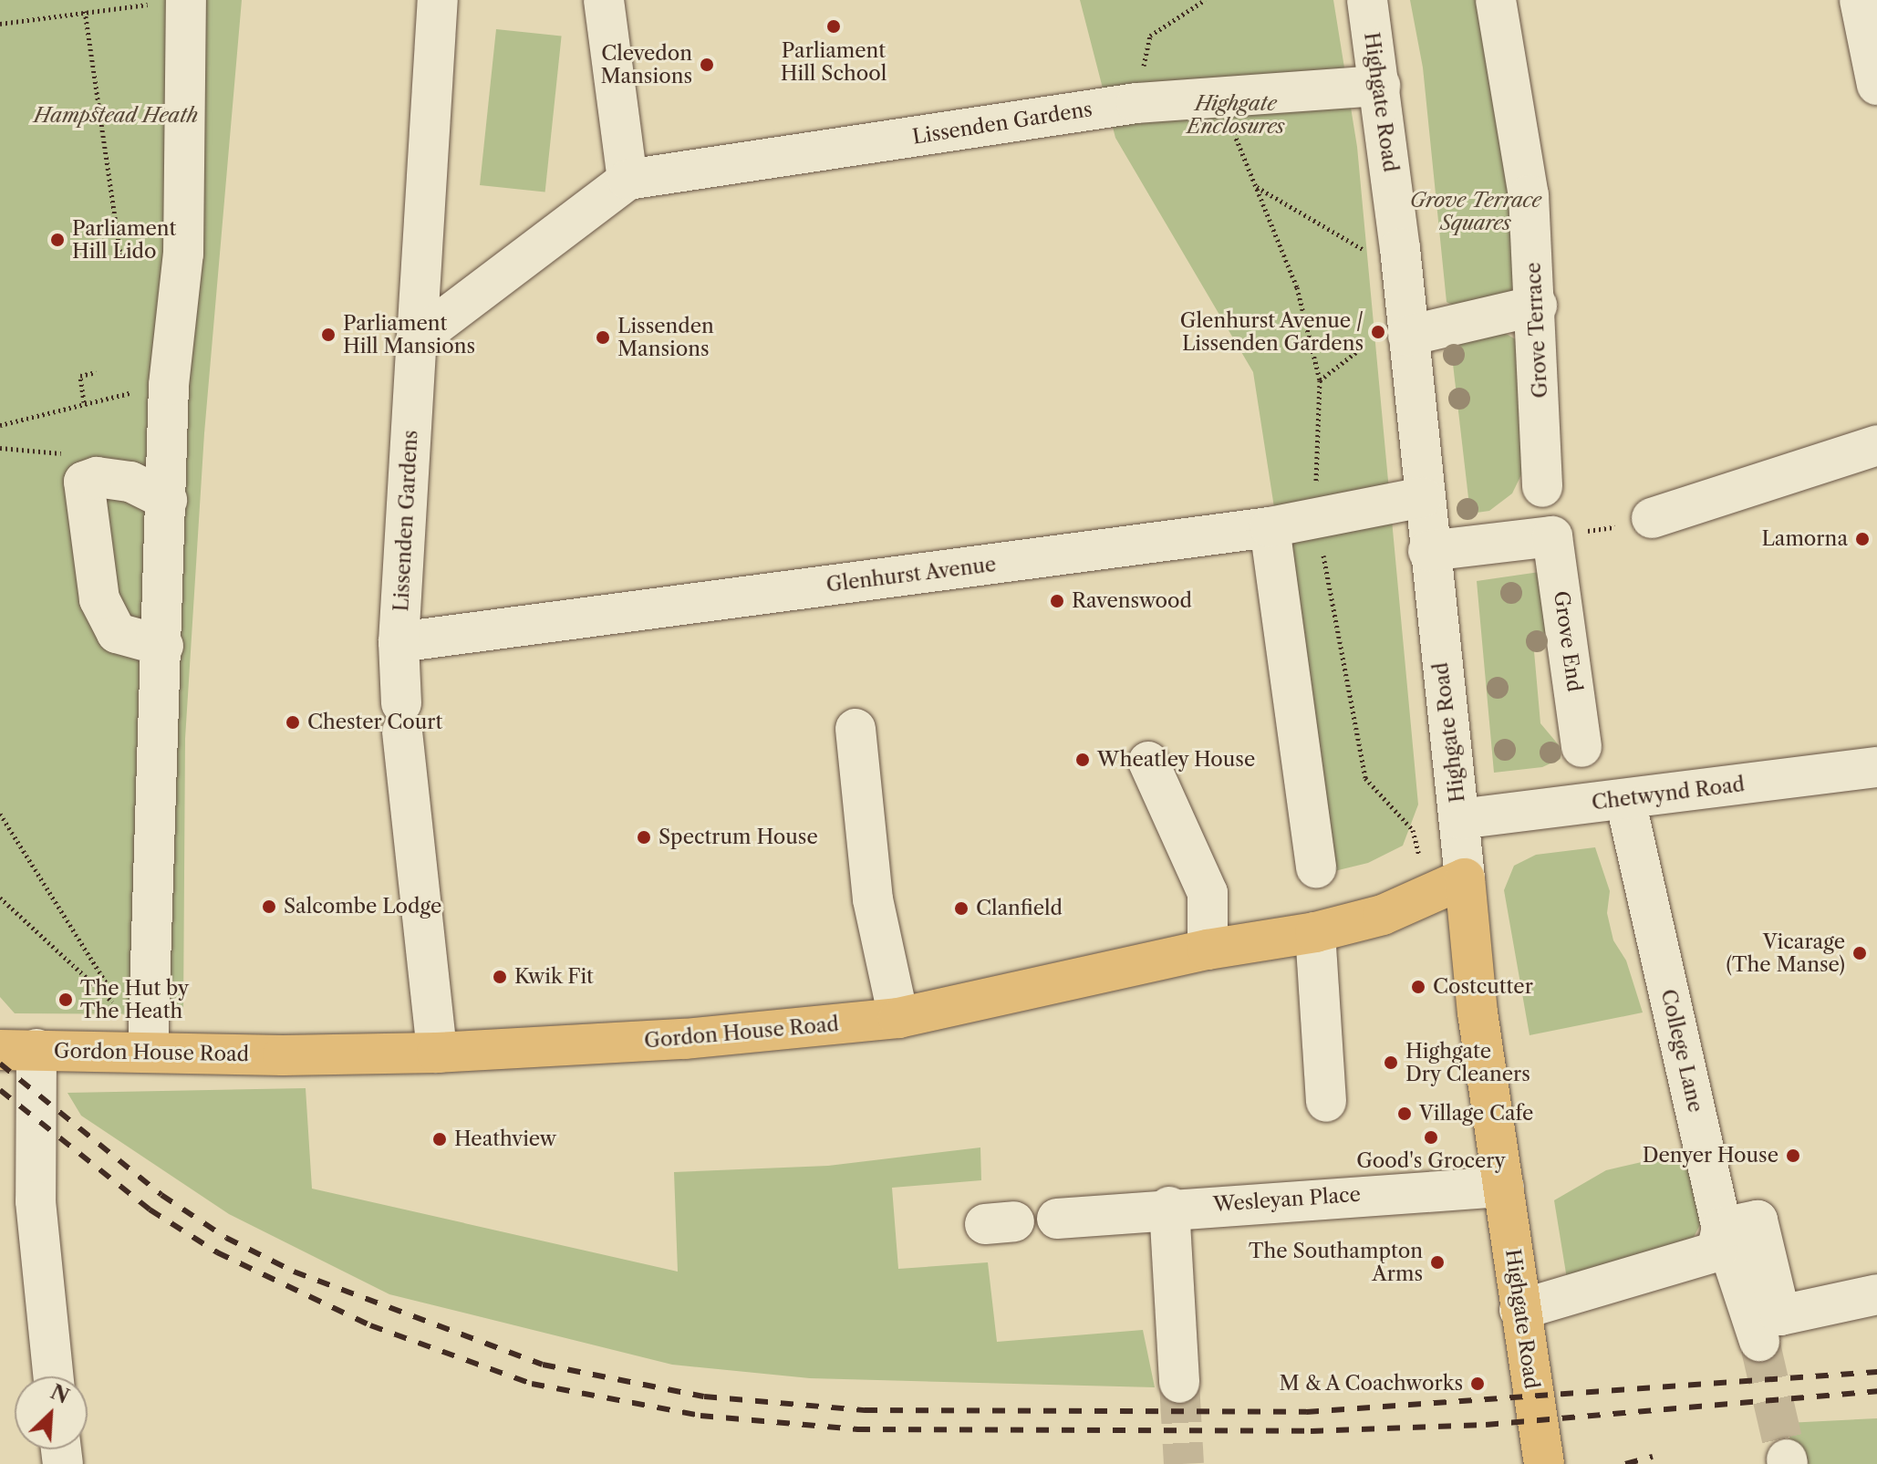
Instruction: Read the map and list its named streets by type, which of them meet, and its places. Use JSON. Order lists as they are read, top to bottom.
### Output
{
  "streets": {
    "main road": ["Highgate Road", "Gordon House Road"],
    "street": [
      "Lissenden Gardens",
      "Grove Terrace",
      "Glenhurst Avenue",
      "Grove End",
      "Chetwynd Road",
      "College Lane",
      "Wesleyan Place"
    ]
  },
  "crossings": [
    ["Highgate Road", "Lissenden Gardens"],
    ["Highgate Road", "Glenhurst Avenue"],
    ["Highgate Road", "Grove End"],
    ["Highgate Road", "Chetwynd Road"],
    ["Highgate Road", "Gordon House Road"],
    ["Highgate Road", "Wesleyan Place"],
    ["Lissenden Gardens", "Glenhurst Avenue"],
    ["Lissenden Gardens", "Gordon House Road"],
    ["Chetwynd Road", "College Lane"]
  ],
  "parks": ["Highgate Enclosures", "Hampstead Heath", "Grove Terrace Squares"],
  "places": [
    "Parliament Hill School",
    "Clevedon Mansions",
    "Parliament Hill Lido",
    "Glenhurst Avenue / Lissenden Gardens",
    "Parliament Hill Mansions",
    "Lissenden Mansions",
    "Lamorna",
    "Ravenswood",
    "Chester Court",
    "Wheatley House",
    "Spectrum House",
    "Salcombe Lodge",
    "Clanfield",
    "Vicarage (The Manse)",
    "Kwik Fit",
    "Costcutter",
    "The Hut by The Heath",
    "Highgate Dry Cleaners",
    "Village Cafe",
    "Good's Grocery",
    "Heathview",
    "Denyer House",
    "The Southampton Arms",
    "M & A Coachworks"
  ],
  "north": "top right"
}
